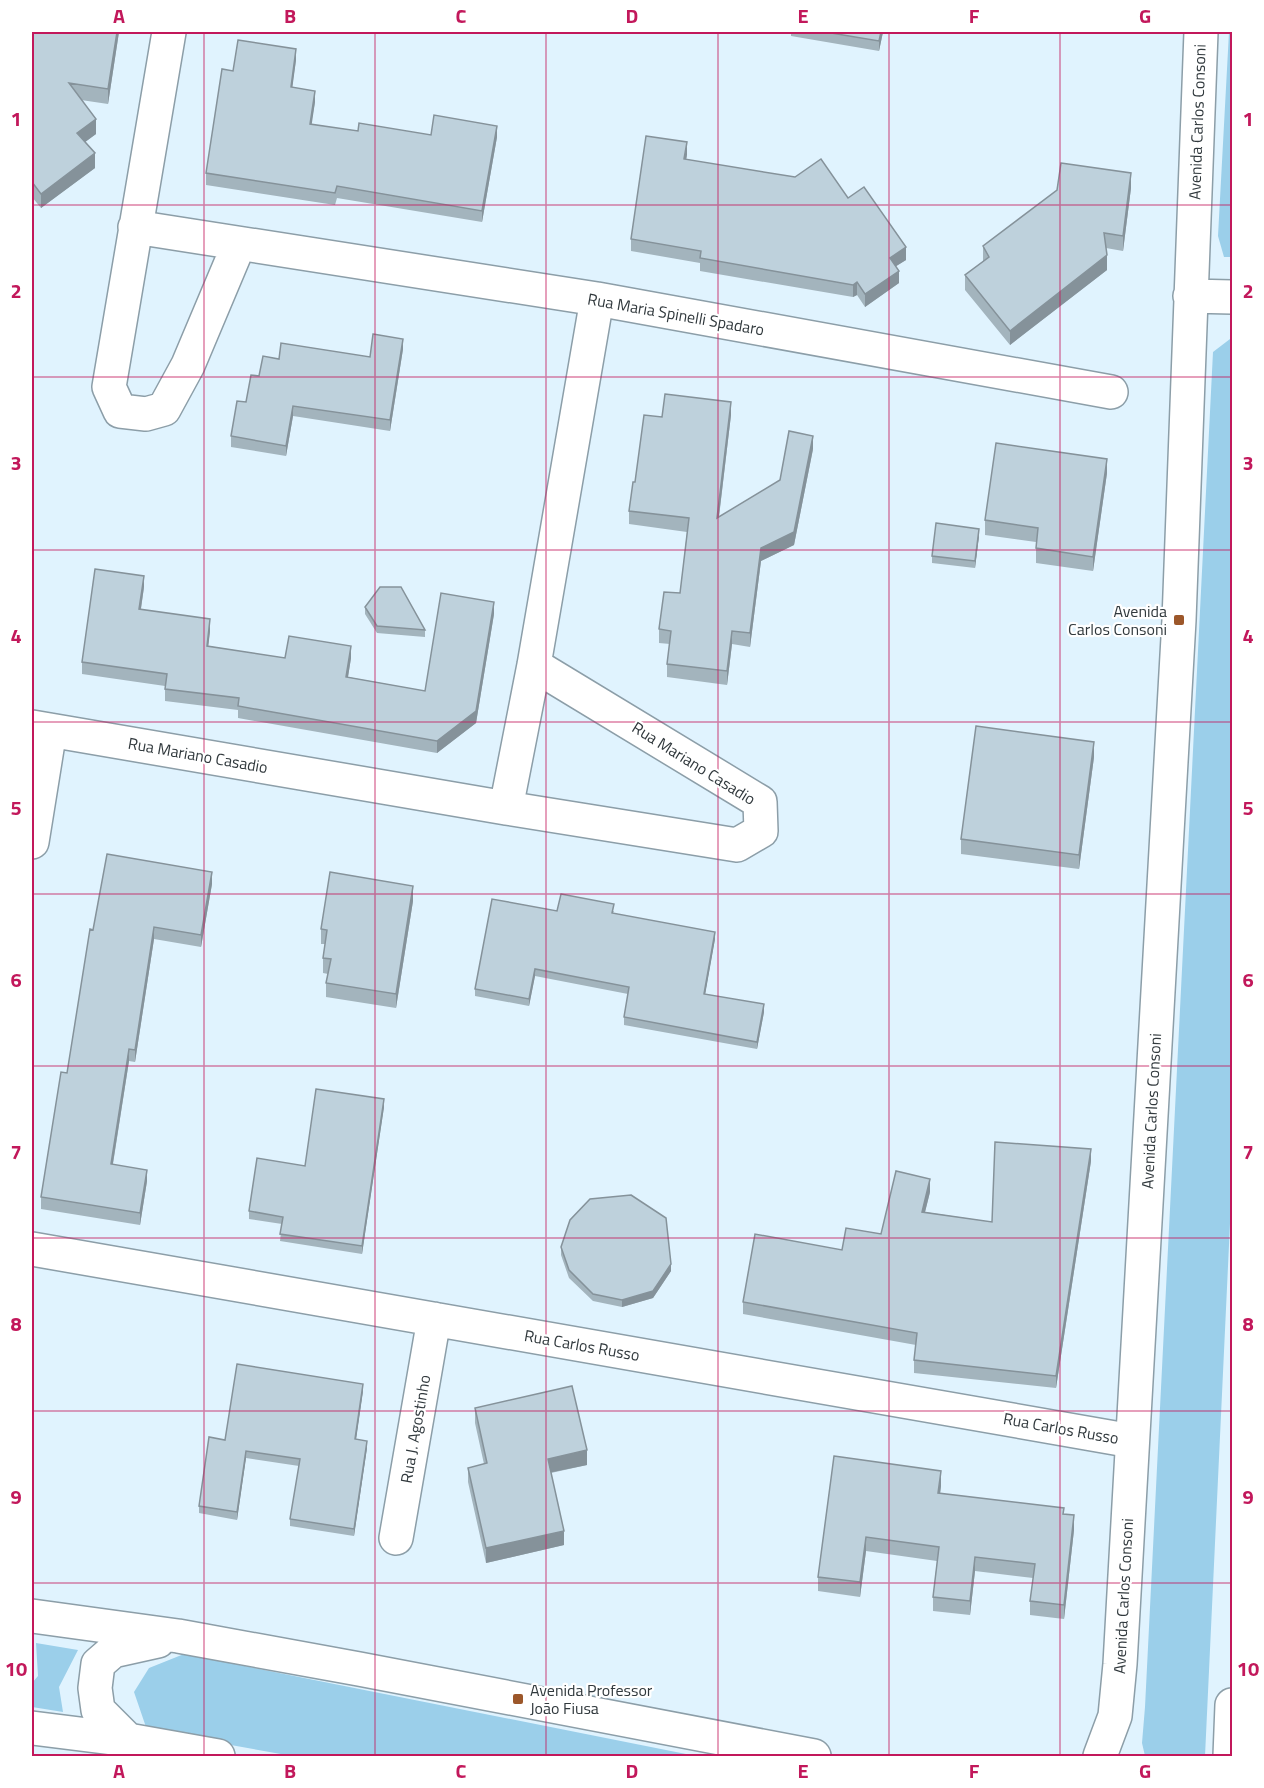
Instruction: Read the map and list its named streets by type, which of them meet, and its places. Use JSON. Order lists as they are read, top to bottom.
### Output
{
  "streets": {
    "street": [
      "Avenida Carlos Consoni",
      "Rua Maria Spinelli Spadaro",
      "Rua Mariano Casadio",
      "Rua Carlos Russo",
      "Rua J. Agostinho"
    ]
  },
  "crossings": [
    ["Avenida Carlos Consoni", "Rua Carlos Russo"],
    ["Rua Carlos Russo", "Rua J. Agostinho"]
  ],
  "places": {
    "transit": ["Avenida Carlos Consoni", "Avenida Professor João Fiusa"]
  },
  "grid": {
    "columns": [
      "A",
      "B",
      "C",
      "D",
      "E",
      "F",
      "G"
    ],
    "rows": [
      "1",
      "2",
      "3",
      "4",
      "5",
      "6",
      "7",
      "8",
      "9",
      "10"
    ]
  }
}
